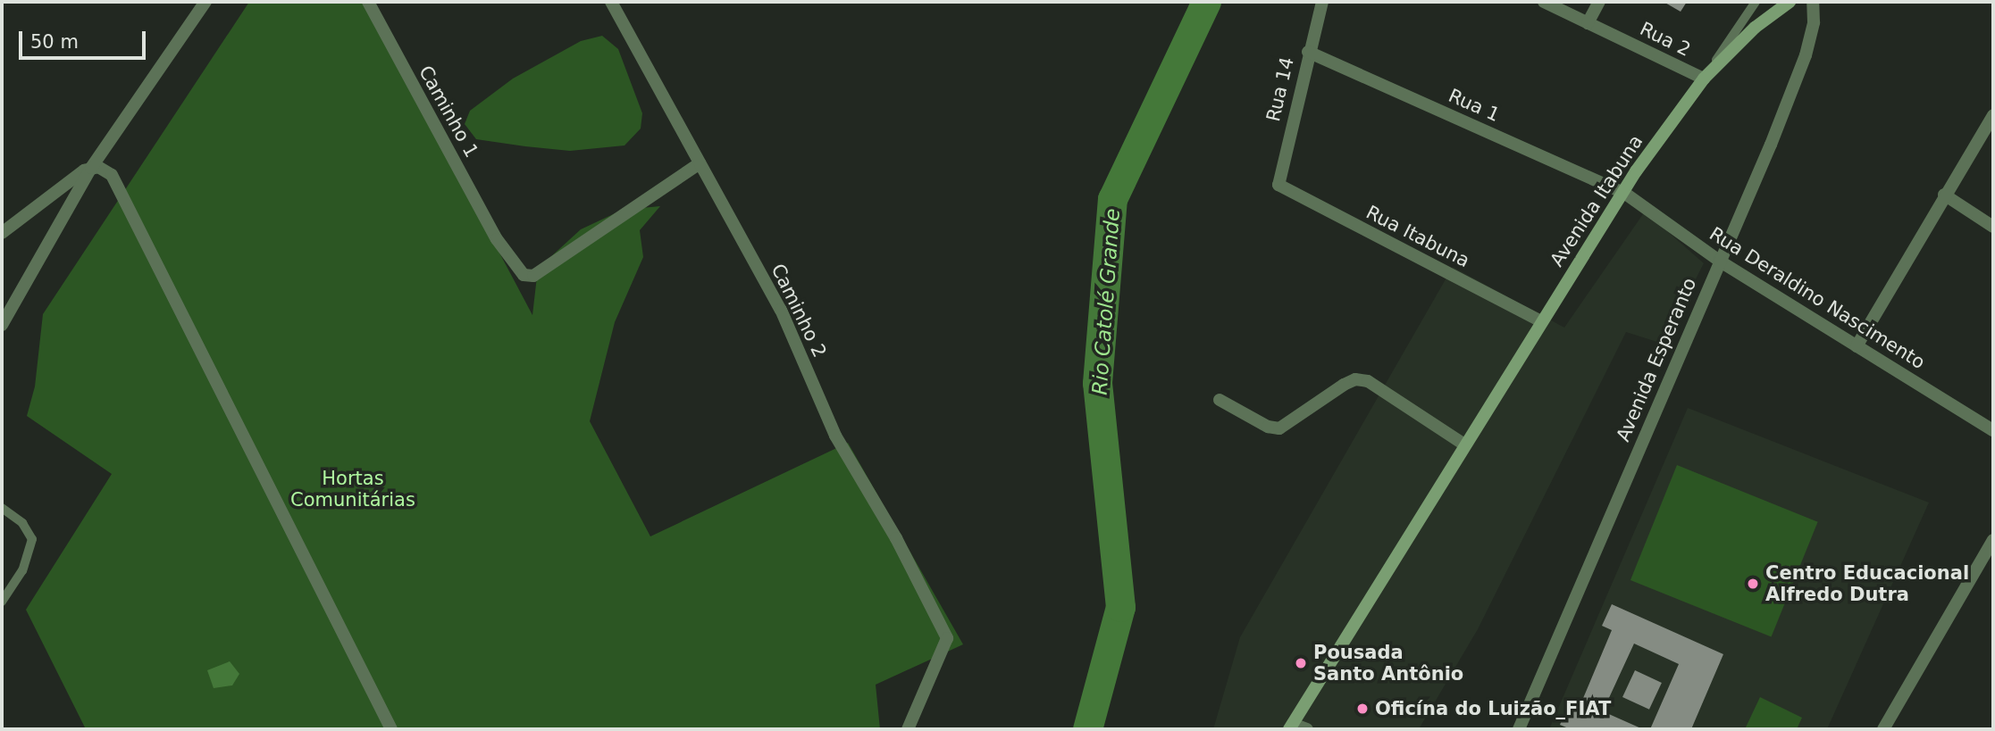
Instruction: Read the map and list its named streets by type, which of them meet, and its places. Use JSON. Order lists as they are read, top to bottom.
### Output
{
  "streets": {
    "main road": ["Avenida Itabuna"],
    "street": [
      "Rua 2",
      "Rua 14",
      "Rua 1",
      "Caminho 1",
      "Rua Itabuna",
      "Rua Deraldino Nascimento",
      "Caminho 2",
      "Avenida Esperanto"
    ]
  },
  "crossings": [
    ["Rua 2", "Avenida Itabuna"],
    ["Rua 14", "Rua 1"],
    ["Rua 14", "Rua Itabuna"],
    ["Rua 1", "Avenida Itabuna"],
    ["Rua 1", "Rua Deraldino Nascimento"],
    ["Caminho 1", "Caminho 2"],
    ["Avenida Itabuna", "Rua Itabuna"],
    ["Avenida Itabuna", "Rua Deraldino Nascimento"],
    ["Rua Deraldino Nascimento", "Avenida Esperanto"]
  ],
  "water": ["Rio Catolé Grande"],
  "parks": ["Hortas Comunitárias"],
  "places": ["Centro Educacional Alfredo Dutra", "Pousada Santo Antônio", "Oficína do Luizão_FIAT"],
  "scale_bar": "50 m"
}
